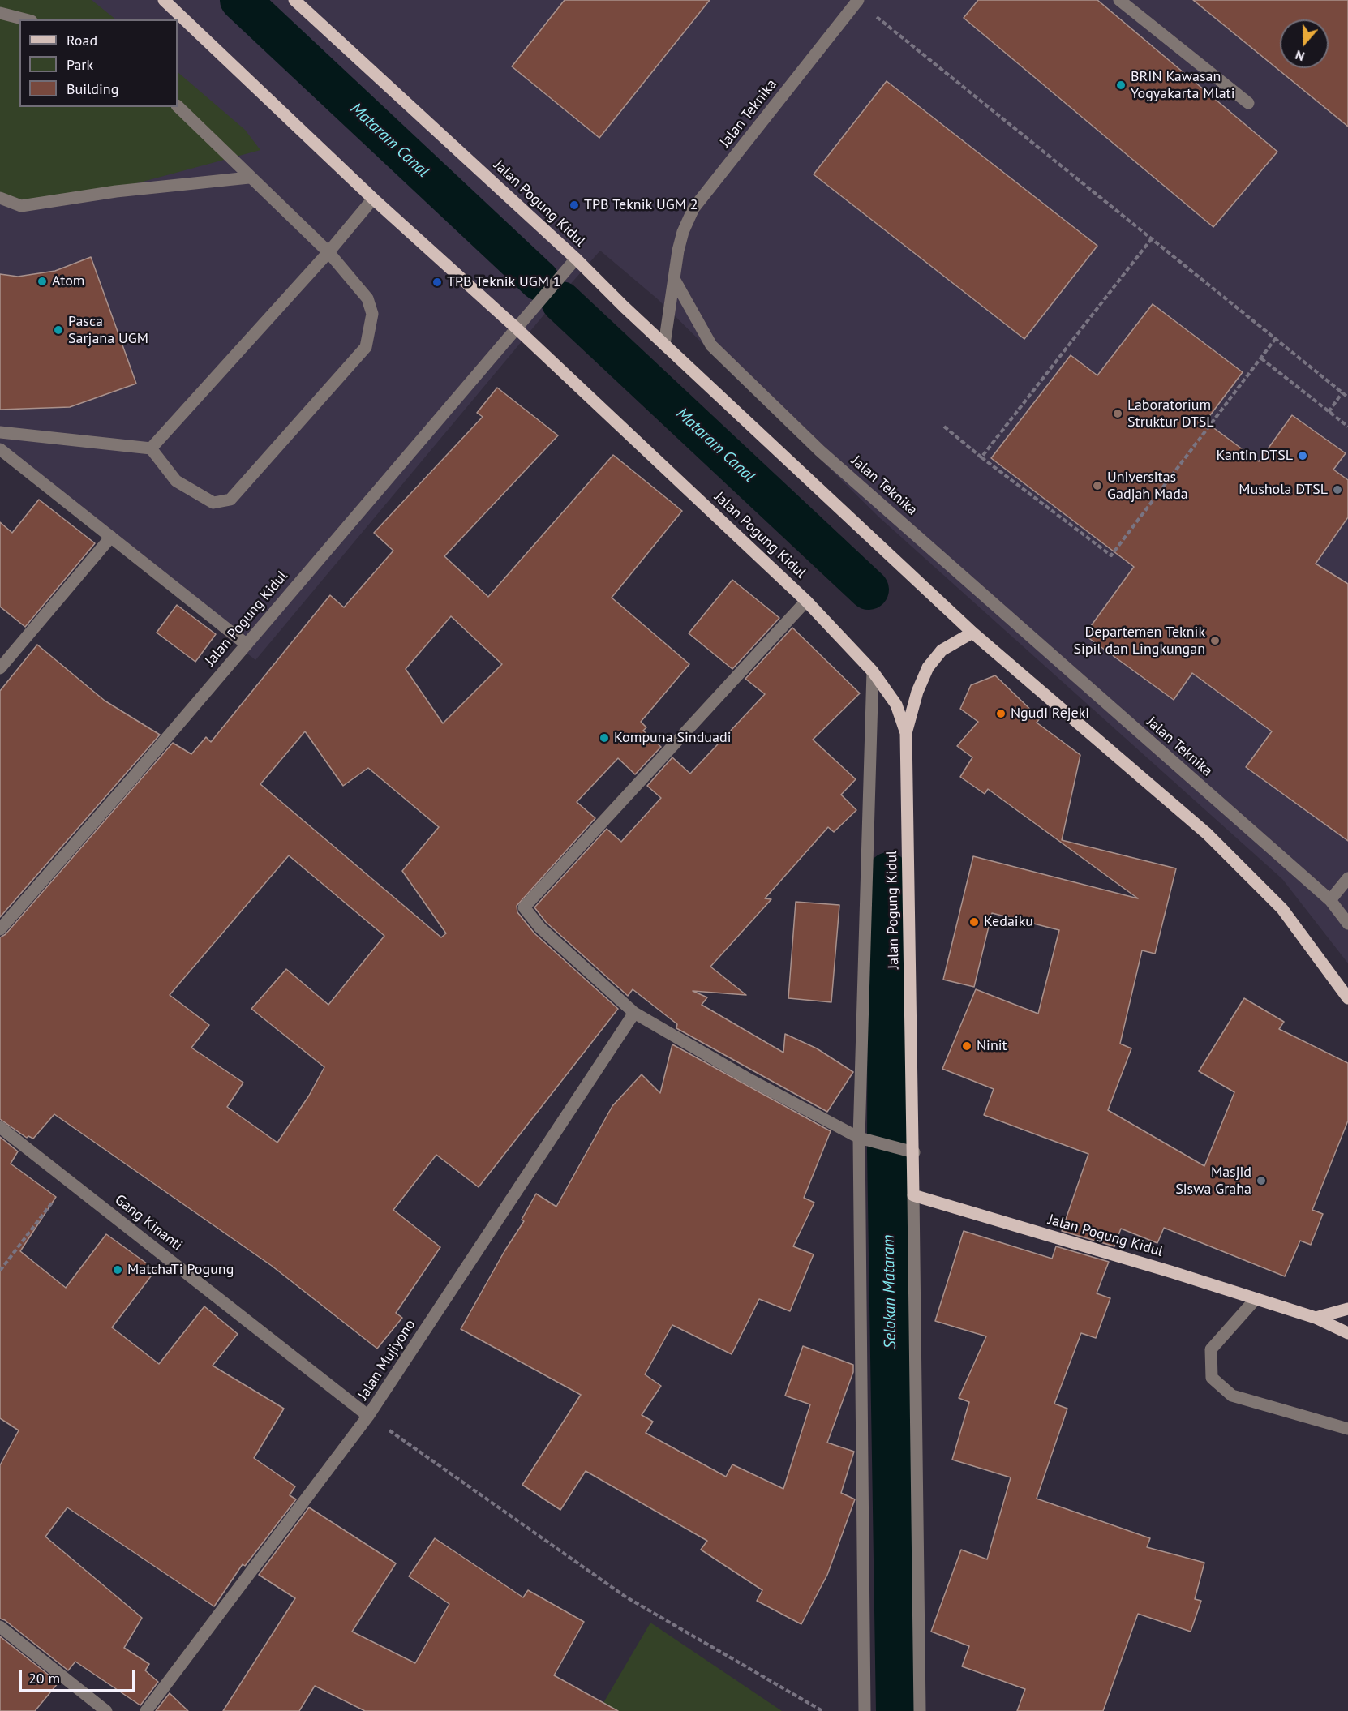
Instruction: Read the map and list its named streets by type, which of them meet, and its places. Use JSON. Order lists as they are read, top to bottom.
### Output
{
  "streets": {
    "main road": ["Jalan Pogung Kidul"],
    "street": ["Jalan Teknika", "Gang Kinanti", "Jalan Mujiyono"]
  },
  "crossings": [
    ["Gang Kinanti", "Jalan Mujiyono"]
  ],
  "water": ["Mataram Canal", "Selokan Mataram"],
  "places": [
    "BRIN Kawasan Yogyakarta Mlati",
    "TPB Teknik UGM 2",
    "Atom",
    "TPB Teknik UGM 1",
    "Pasca Sarjana UGM",
    "Laboratorium Struktur DTSL",
    "Kantin DTSL",
    "Universitas Gadjah Mada",
    "Mushola DTSL",
    "Departemen Teknik Sipil dan Lingkungan",
    "Ngudi Rejeki",
    "Kompuna Sinduadi",
    "Kedaiku",
    "Ninit",
    "Masjid Siswa Graha",
    "MatchaTi Pogung"
  ],
  "legend": ["Road", "Park", "Building"],
  "scale_bar": "20 m",
  "north": "bottom"
}
